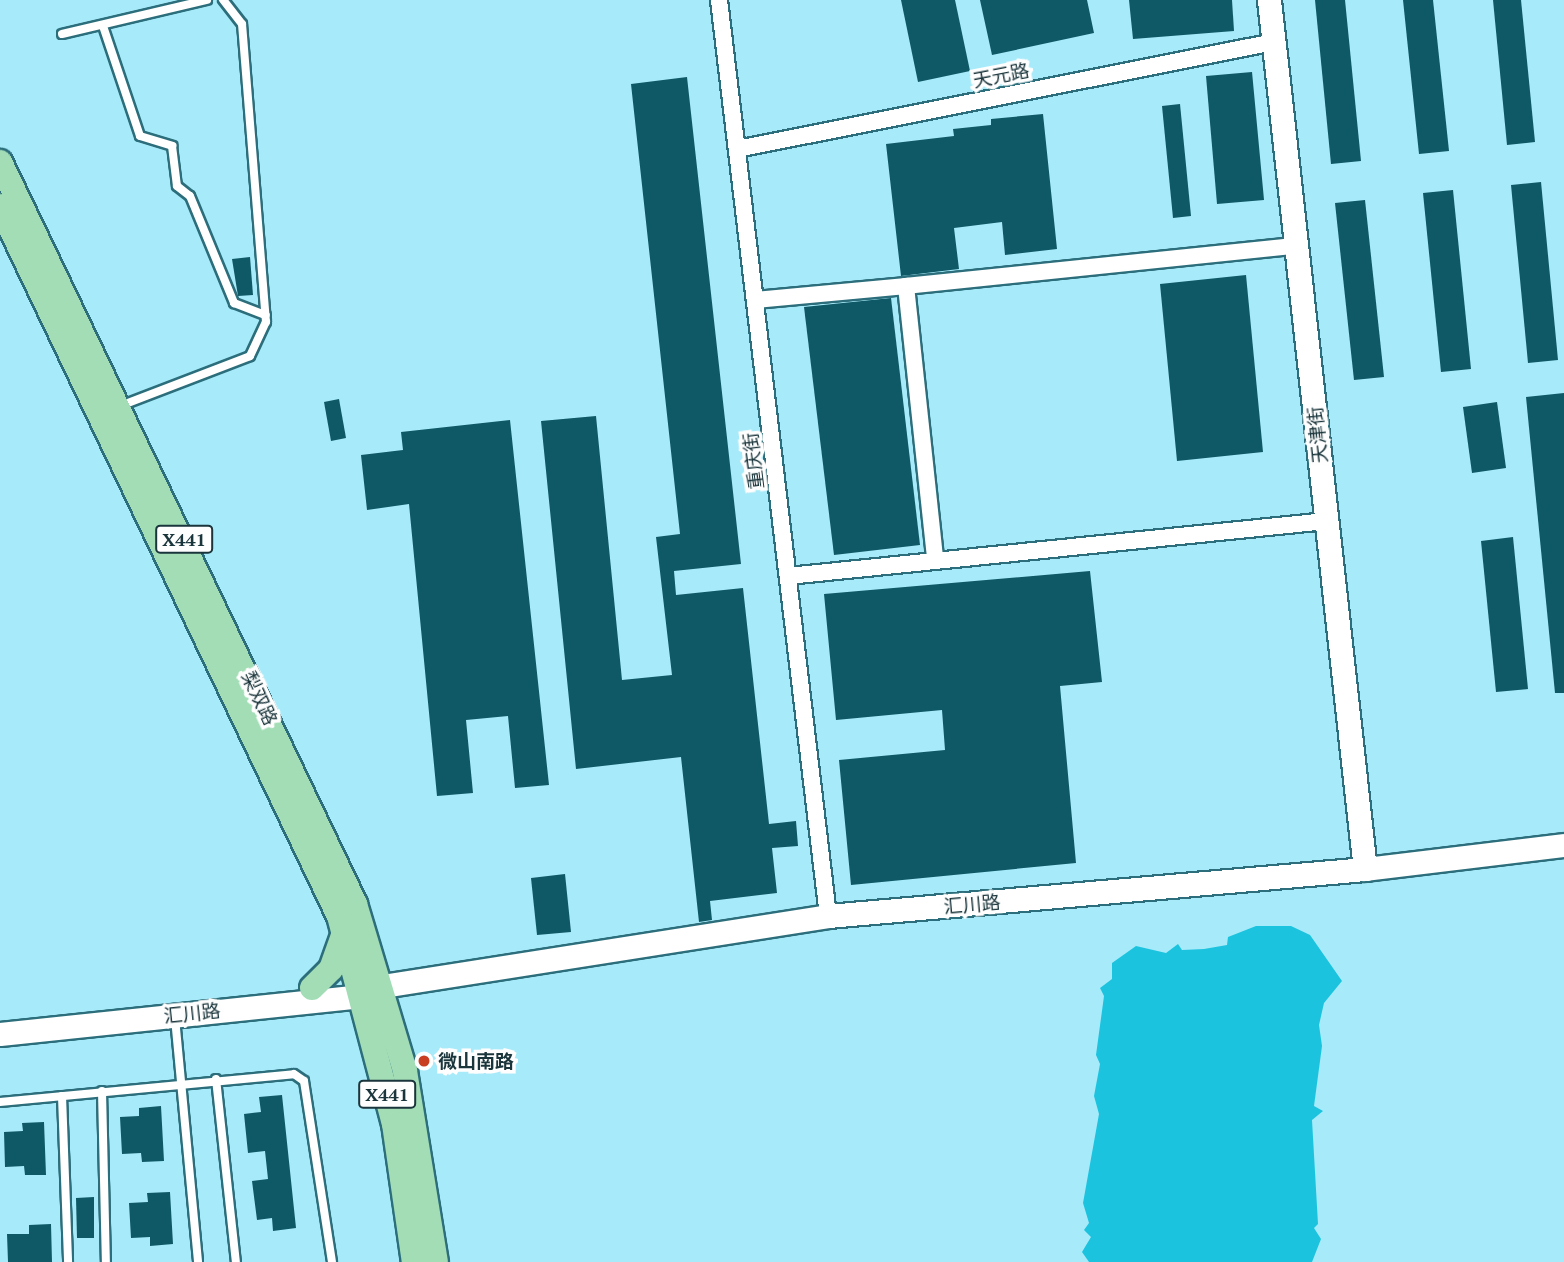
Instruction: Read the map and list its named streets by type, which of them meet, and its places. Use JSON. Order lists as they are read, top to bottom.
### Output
{
  "streets": {
    "main road": ["X441", "梨双路"],
    "street": [
      "天元路",
      "天津街",
      "重庆街",
      "汇川路"
    ]
  },
  "crossings": [
    ["天元路", "天津街"],
    ["天元路", "重庆街"],
    ["天津街", "汇川路"],
    ["重庆街", "汇川路"],
    ["梨双路", "汇川路"]
  ],
  "places": ["微山南路"]
}
